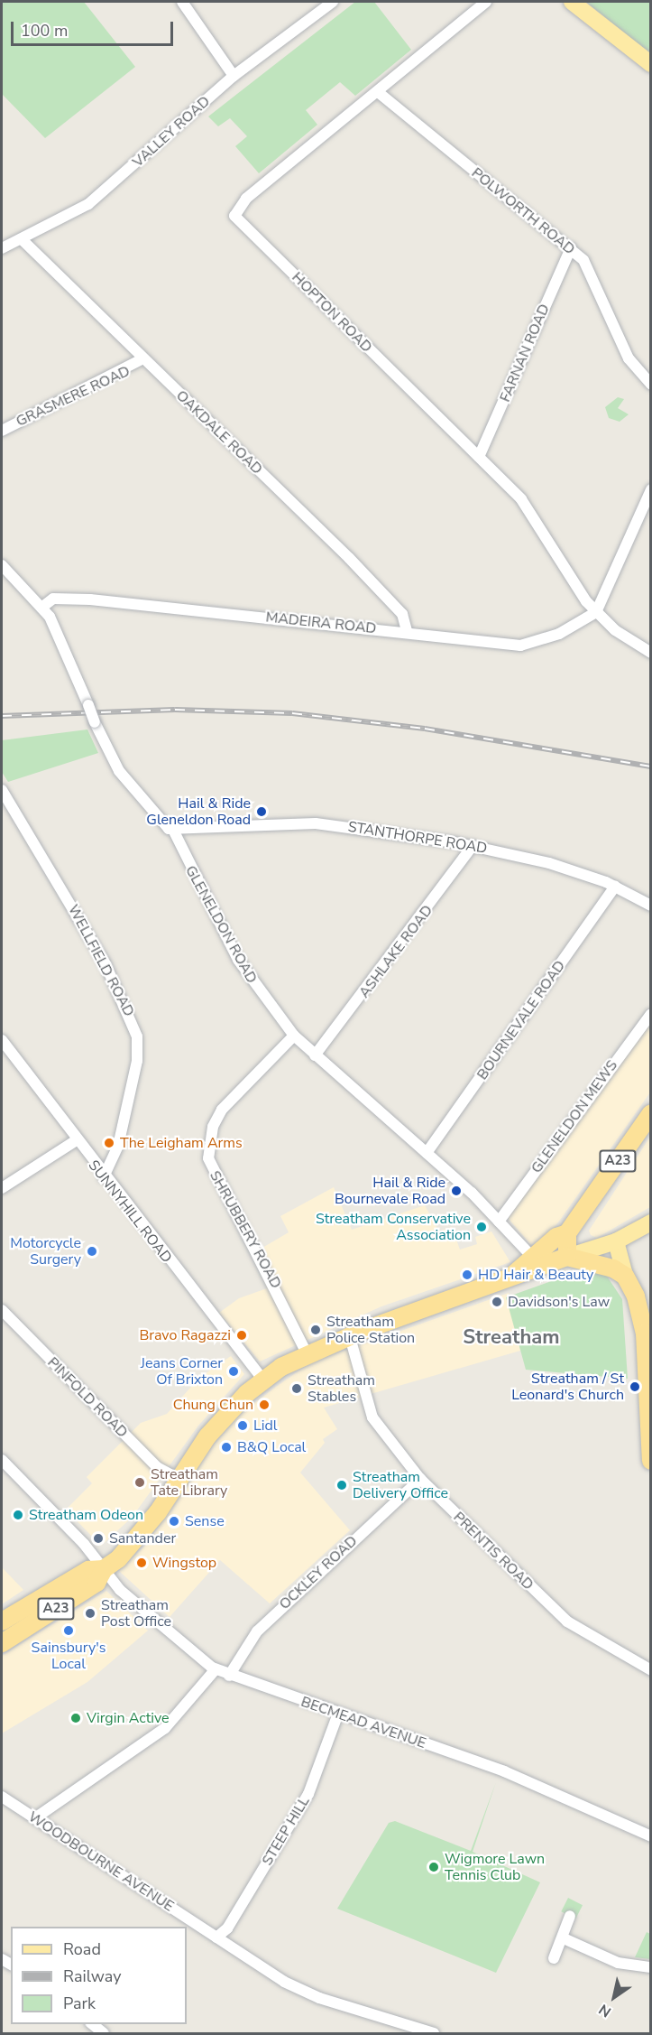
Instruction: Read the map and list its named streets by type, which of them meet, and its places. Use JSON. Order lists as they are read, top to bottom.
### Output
{
  "streets": {
    "highway": ["A23"],
    "street": [
      "VALLEY ROAD",
      "POLWORTH ROAD",
      "HOPTON ROAD",
      "FARNAN ROAD",
      "GRASMERE ROAD",
      "OAKDALE ROAD",
      "MADEIRA ROAD",
      "STANTHORPE ROAD",
      "GLENELDON ROAD",
      "ASHLAKE ROAD",
      "WELLFIELD ROAD",
      "BOURNEVALE ROAD",
      "GLENELDON MEWS",
      "SUNNYHILL ROAD",
      "SHRUBBERY ROAD",
      "PINFOLD ROAD",
      "PRENTIS ROAD",
      "OCKLEY ROAD",
      "BECMEAD AVENUE",
      "STEEP HILL",
      "WOODBOURNE AVENUE"
    ]
  },
  "crossings": [
    ["VALLEY ROAD", "OAKDALE ROAD"],
    ["POLWORTH ROAD", "HOPTON ROAD"],
    ["POLWORTH ROAD", "FARNAN ROAD"],
    ["HOPTON ROAD", "FARNAN ROAD"],
    ["HOPTON ROAD", "MADEIRA ROAD"],
    ["GRASMERE ROAD", "OAKDALE ROAD"],
    ["OAKDALE ROAD", "MADEIRA ROAD"],
    ["MADEIRA ROAD", "GLENELDON ROAD"],
    ["STANTHORPE ROAD", "GLENELDON ROAD"],
    ["STANTHORPE ROAD", "ASHLAKE ROAD"],
    ["STANTHORPE ROAD", "BOURNEVALE ROAD"],
    ["GLENELDON ROAD", "ASHLAKE ROAD"],
    ["GLENELDON ROAD", "BOURNEVALE ROAD"],
    ["GLENELDON ROAD", "GLENELDON MEWS"],
    ["GLENELDON ROAD", "A23"],
    ["GLENELDON ROAD", "SHRUBBERY ROAD"],
    ["WELLFIELD ROAD", "SUNNYHILL ROAD"],
    ["A23", "SUNNYHILL ROAD"],
    ["A23", "SHRUBBERY ROAD"],
    ["A23", "PINFOLD ROAD"],
    ["A23", "PRENTIS ROAD"],
    ["A23", "BECMEAD AVENUE"],
    ["PRENTIS ROAD", "OCKLEY ROAD"],
    ["OCKLEY ROAD", "BECMEAD AVENUE"],
    ["BECMEAD AVENUE", "STEEP HILL"],
    ["STEEP HILL", "WOODBOURNE AVENUE"]
  ],
  "districts": ["Streatham"],
  "places": [
    "Hail & Ride Gleneldon Road",
    "The Leigham Arms",
    "Hail & Ride Bournevale Road",
    "Streatham Conservative Association",
    "Motorcycle Surgery",
    "HD Hair & Beauty",
    "Davidson's Law",
    "Streatham Police Station",
    "Bravo Ragazzi",
    "Jeans Corner Of Brixton",
    "Streatham / St Leonard's Church",
    "Streatham Stables",
    "Chung Chun",
    "Lidl",
    "B&Q Local",
    "Streatham Tate Library",
    "Streatham Delivery Office",
    "Streatham Odeon",
    "Sense",
    "Santander",
    "Wingstop",
    "Streatham Post Office",
    "Sainsbury's Local",
    "Virgin Active",
    "Wigmore Lawn Tennis Club"
  ],
  "legend": ["Road", "Railway", "Park"],
  "scale_bar": "100 m",
  "north": "bottom left"
}
